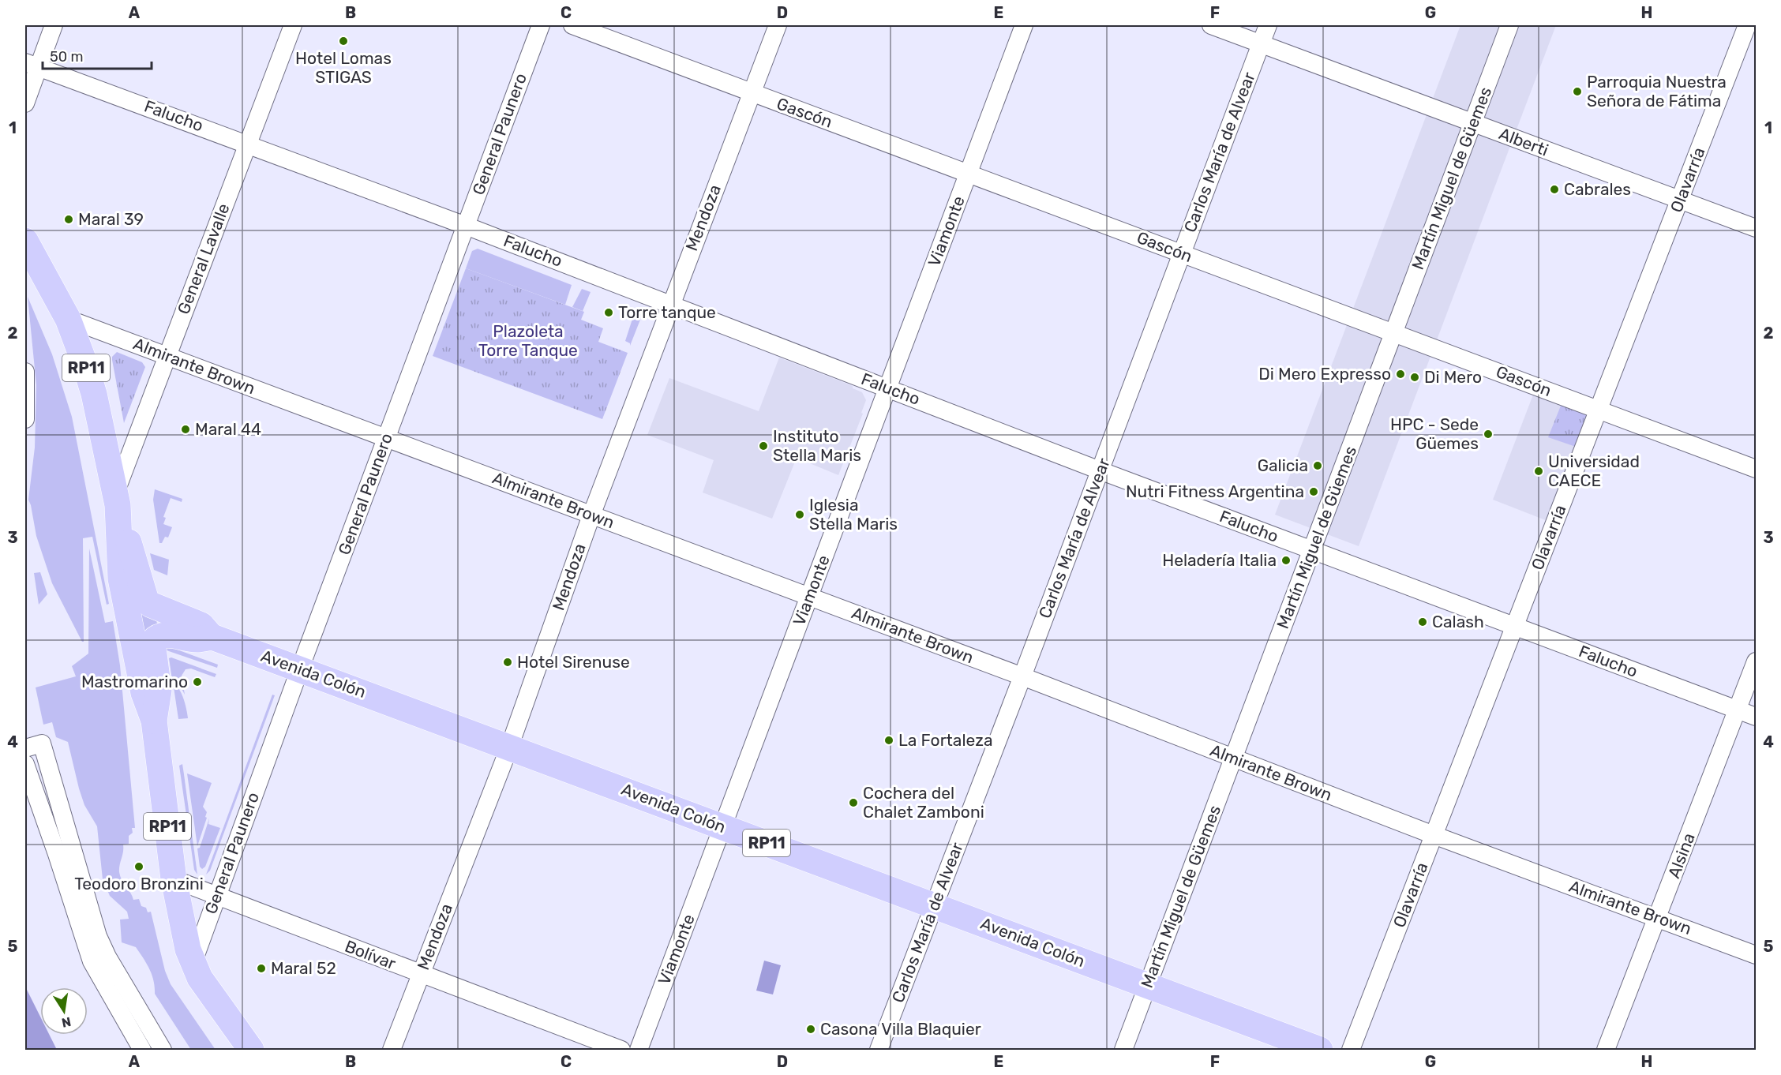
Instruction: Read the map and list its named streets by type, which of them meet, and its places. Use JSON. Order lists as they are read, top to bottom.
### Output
{
  "streets": {
    "main road": ["RP11", "Avenida Colón"],
    "street": [
      "Gascón",
      "Falucho",
      "General Paunero",
      "Alberti",
      "Carlos María de Alvear",
      "Martín Miguel de Güemes",
      "Olavarría",
      "Mendoza",
      "Viamonte",
      "General Lavalle",
      "Almirante Brown",
      "Alsina",
      "Bolívar"
    ]
  },
  "crossings": [
    ["Gascón", "Carlos María de Alvear"],
    ["Gascón", "Martín Miguel de Güemes"],
    ["Gascón", "Olavarría"],
    ["Gascón", "Mendoza"],
    ["Gascón", "Viamonte"],
    ["Falucho", "General Paunero"],
    ["Falucho", "Carlos María de Alvear"],
    ["Falucho", "Martín Miguel de Güemes"],
    ["Falucho", "Olavarría"],
    ["Falucho", "Mendoza"],
    ["Falucho", "Viamonte"],
    ["Falucho", "General Lavalle"],
    ["Falucho", "Alsina"],
    ["General Paunero", "Almirante Brown"],
    ["General Paunero", "RP11"],
    ["General Paunero", "Avenida Colón"],
    ["General Paunero", "Bolívar"],
    ["Alberti", "Carlos María de Alvear"],
    ["Alberti", "Martín Miguel de Güemes"],
    ["Alberti", "Olavarría"],
    ["Carlos María de Alvear", "Almirante Brown"],
    ["Carlos María de Alvear", "Avenida Colón"],
    ["Martín Miguel de Güemes", "Almirante Brown"],
    ["Martín Miguel de Güemes", "Avenida Colón"],
    ["Olavarría", "Almirante Brown"],
    ["Mendoza", "Almirante Brown"],
    ["Mendoza", "Avenida Colón"],
    ["Mendoza", "Bolívar"],
    ["Viamonte", "Almirante Brown"],
    ["Viamonte", "Avenida Colón"],
    ["General Lavalle", "Almirante Brown"],
    ["General Lavalle", "RP11"],
    ["Almirante Brown", "RP11"],
    ["Almirante Brown", "Alsina"],
    ["RP11", "Avenida Colón"],
    ["RP11", "Bolívar"]
  ],
  "parks": ["Plazoleta Torre Tanque"],
  "places": [
    "Hotel Lomas STIGAS",
    "Parroquia Nuestra Señora de Fátima",
    "Cabrales",
    "Maral 39",
    "Torre tanque",
    "Di Mero Expresso",
    "Di Mero",
    "Maral 44",
    "HPC - Sede Güemes",
    "Instituto Stella Maris",
    "Galicia",
    "Universidad CAECE",
    "Nutri Fitness Argentina",
    "Iglesia Stella Maris",
    "Heladería Italia",
    "Calash",
    "Hotel Sirenuse",
    "Mastromarino",
    "La Fortaleza",
    "Cochera del Chalet Zamboni",
    "Teodoro Bronzini",
    "Maral 52",
    "Casona Villa Blaquier"
  ],
  "scale_bar": "50 m",
  "north": "bottom",
  "grid": {
    "columns": [
      "A",
      "B",
      "C",
      "D",
      "E",
      "F",
      "G",
      "H"
    ],
    "rows": [
      "1",
      "2",
      "3",
      "4",
      "5"
    ]
  }
}
